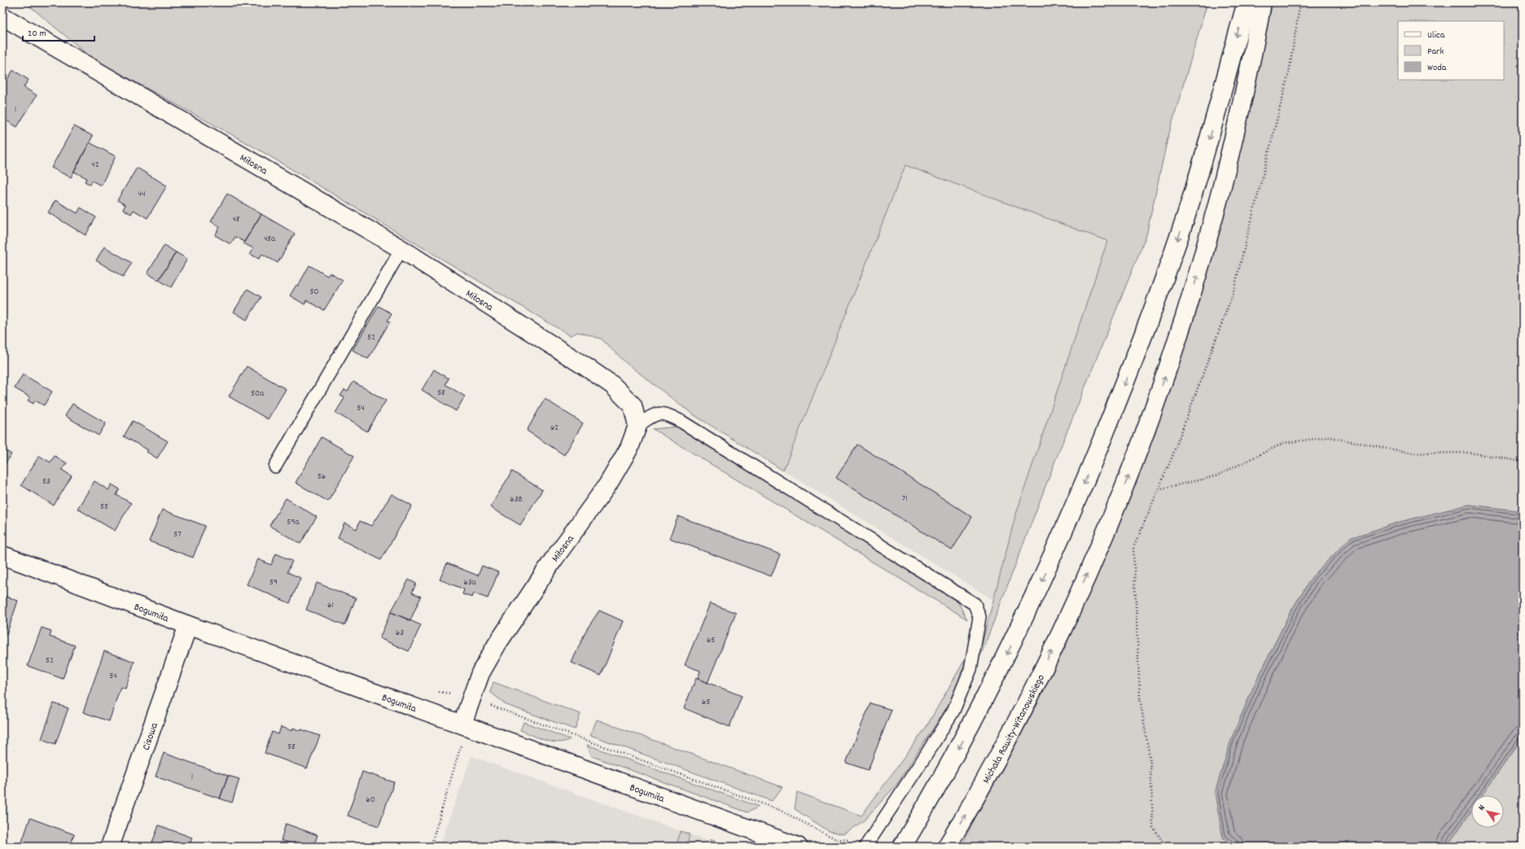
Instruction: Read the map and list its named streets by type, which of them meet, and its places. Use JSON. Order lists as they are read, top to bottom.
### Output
{
  "streets": {
    "street": [
      "Miłosna",
      "Bogumiła",
      "Michała Rawity-Witanowskiego",
      "Cisowa"
    ]
  },
  "crossings": [
    ["Miłosna", "Bogumiła"],
    ["Bogumiła", "Cisowa"]
  ],
  "house_numbers": [
    "1",
    "42",
    "44",
    "48",
    "48a",
    "50",
    "52",
    "58",
    "50a",
    "54",
    "62",
    "56",
    "53",
    "71",
    "63B",
    "55",
    "59a",
    "57",
    "59",
    "63a",
    "61",
    "63",
    "65",
    "52",
    "54",
    "65",
    "58",
    "1",
    "60"
  ],
  "legend": ["Ulica", "Park", "Woda"],
  "scale_bar": "20 m",
  "north": "top left"
}
